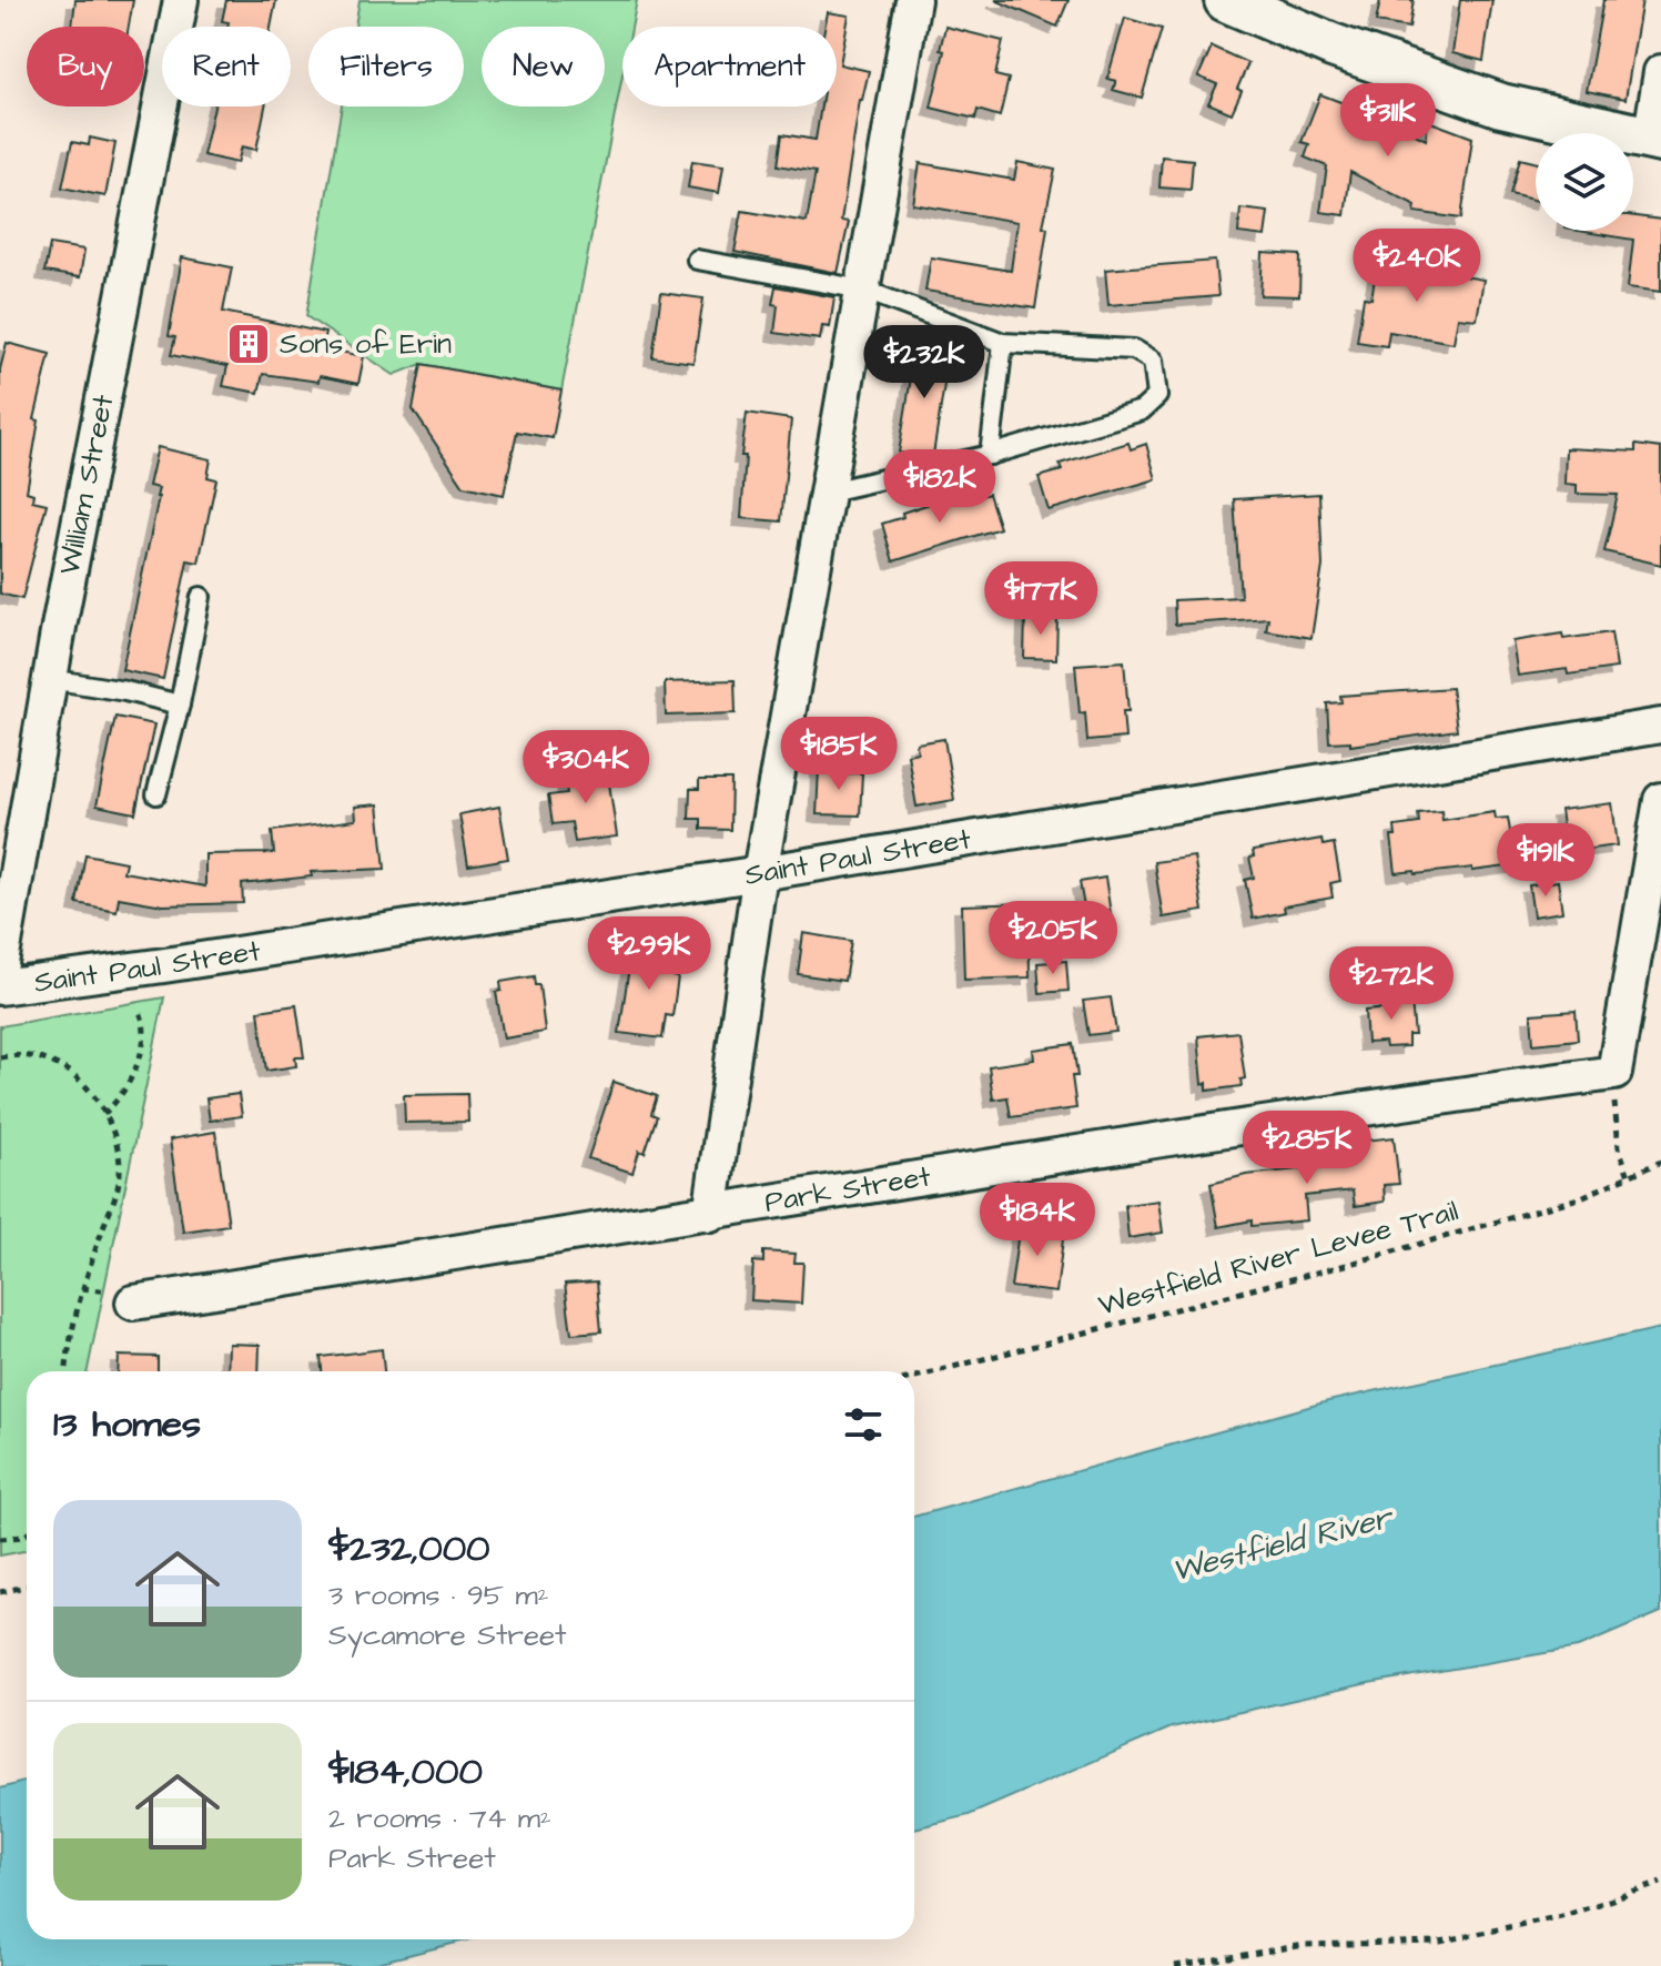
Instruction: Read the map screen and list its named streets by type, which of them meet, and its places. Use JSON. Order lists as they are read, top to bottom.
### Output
{
  "streets": {
    "street": ["William Street", "Saint Paul Street", "Park Street"],
    "path": ["Westfield River Levee Trail"]
  },
  "water": ["Westfield River"],
  "places": {
    "building": ["Sons of Erin"]
  },
  "page": {
    "chip": [
      "Buy",
      "Rent",
      "Filters",
      "New",
      "Apartment"
    ],
    "price": [
      "$311K",
      "$240K",
      "$232K",
      "$182K",
      "$177K",
      "$185K",
      "$304K",
      "$191K",
      "$205K",
      "$299K",
      "$272K",
      "$285K",
      "$184K"
    ],
    "heading": "13 homes",
    "list": [
      {
        "name": "$232,000",
        "note": "3 rooms · 95 m² · Sycamore Street"
      },
      {
        "name": "$184,000",
        "note": "2 rooms · 74 m² · Park Street"
      }
    ]
  }
}
